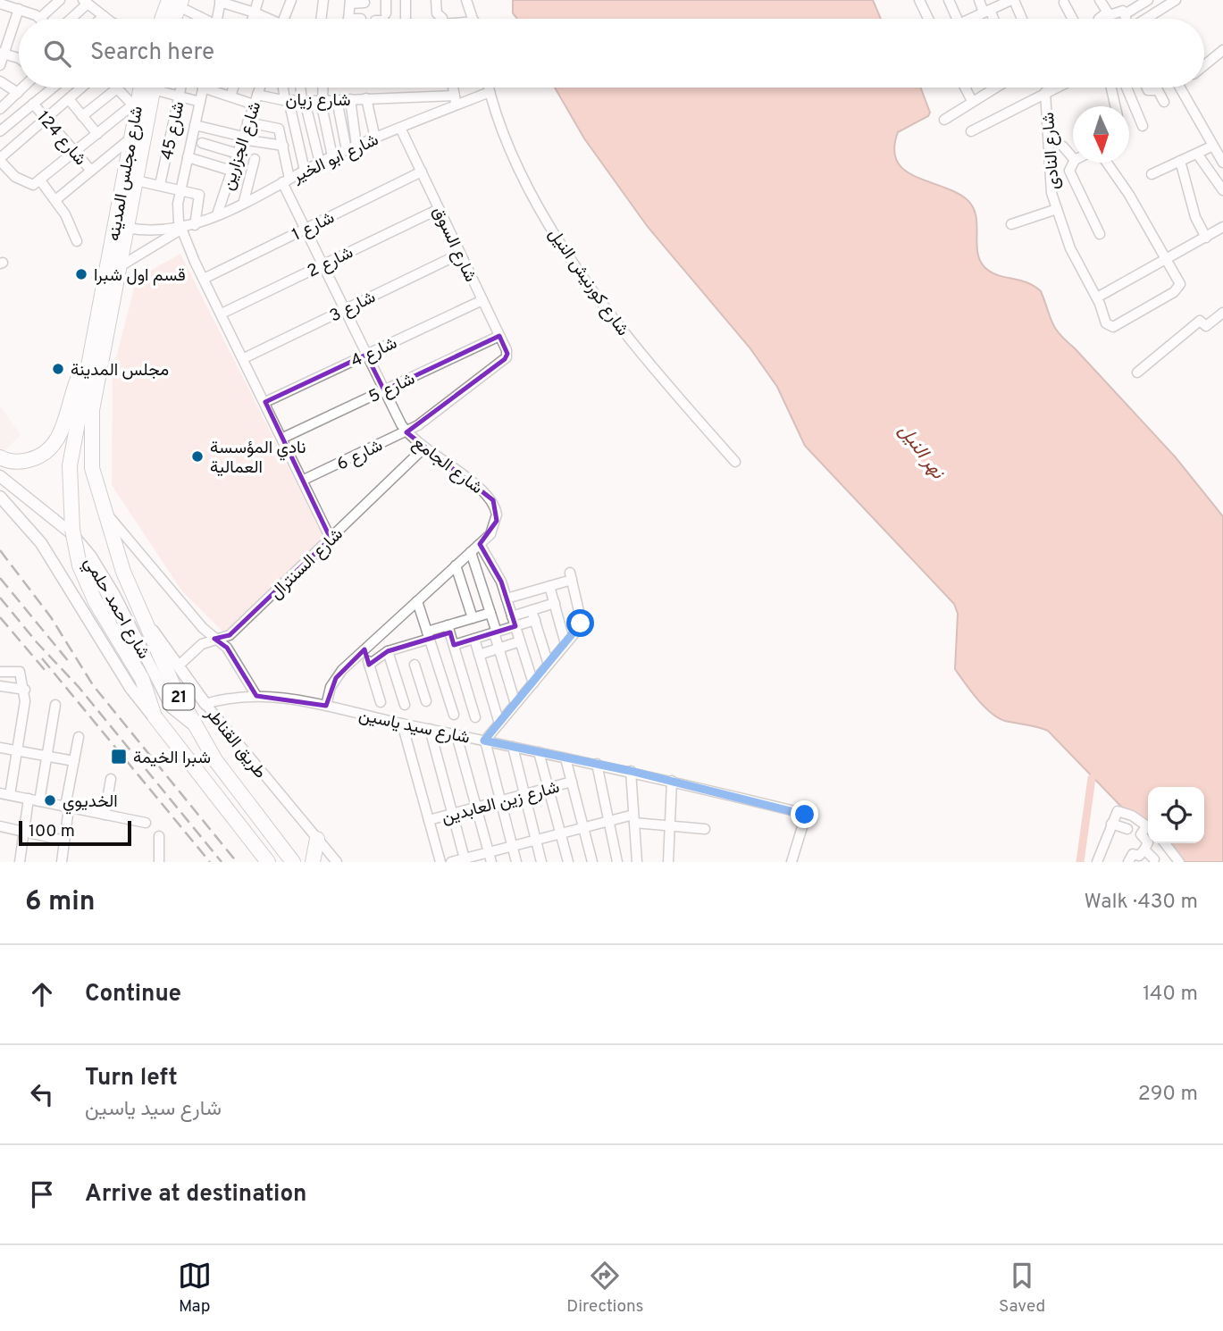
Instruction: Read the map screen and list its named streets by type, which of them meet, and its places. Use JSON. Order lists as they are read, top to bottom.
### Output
{
  "streets": {
    "highway": ["شارع مجلس المدينه", "21"],
    "main road": ["شارع احمد حلمي", "طريق القناطر"],
    "street": [
      "شارع زيان",
      "شارع 45",
      "شارع 124",
      "شارع الجزارين",
      "شارع النادى",
      "شارع ابو الخير",
      "شارع 1",
      "شارع السوق",
      "شارع 2",
      "شارع كورنيش النيل",
      "شارع 3",
      "شارع 4",
      "شارع 5",
      "شارع 6",
      "شارع الجامع",
      "شارع السنترال",
      "شارع سيد ياسين",
      "شارع زين العابدين"
    ]
  },
  "crossings": [
    ["شارع زيان", "شارع الجزارين"],
    ["شارع زيان", "شارع ابو الخير"],
    ["شارع الجزارين", "شارع ابو الخير"],
    ["شارع ابو الخير", "شارع مجلس المدينه"],
    ["شارع ابو الخير", "شارع السوق"],
    ["شارع ابو الخير", "شارع كورنيش النيل"],
    ["شارع ابو الخير", "شارع الجامع"],
    ["شارع مجلس المدينه", "شارع احمد حلمي"],
    ["شارع مجلس المدينه", "21"],
    ["شارع 1", "شارع السوق"],
    ["شارع 1", "شارع الجامع"],
    ["شارع السوق", "شارع 2"],
    ["شارع السوق", "شارع 3"],
    ["شارع السوق", "شارع 4"],
    ["شارع السوق", "شارع 5"],
    ["شارع السوق", "شارع 6"],
    ["شارع 2", "شارع الجامع"],
    ["شارع 3", "شارع الجامع"],
    ["شارع 4", "شارع الجامع"],
    ["شارع 5", "شارع الجامع"],
    ["شارع 6", "شارع الجامع"],
    ["شارع الجامع", "شارع السنترال"],
    ["شارع الجامع", "شارع سيد ياسين"],
    ["شارع السنترال", "طريق القناطر"],
    ["شارع احمد حلمي", "21"],
    ["21", "طريق القناطر"],
    ["شارع سيد ياسين", "طريق القناطر"]
  ],
  "water": ["نهر النيل"],
  "places": {
    "other": [
      "قسم اول شبرا",
      "مجلس المدينة",
      "نادي المؤسسة العمالية",
      "الخديوي"
    ],
    "transit": ["شبرا الخيمة"]
  },
  "scale_bar": "100 m",
  "north": "bottom",
  "page": {
    "search": "Search here",
    "scale": "100 m",
    "heading": ["6 min", "Walk · 430 m"],
    "list": [
      ["Continue", "140 m"],
      ["Turn left", "شارع سيد ياسين", "290 m"],
      "Arrive at destination"
    ],
    "nav": ["Map", "Directions", "Saved"]
  }
}
